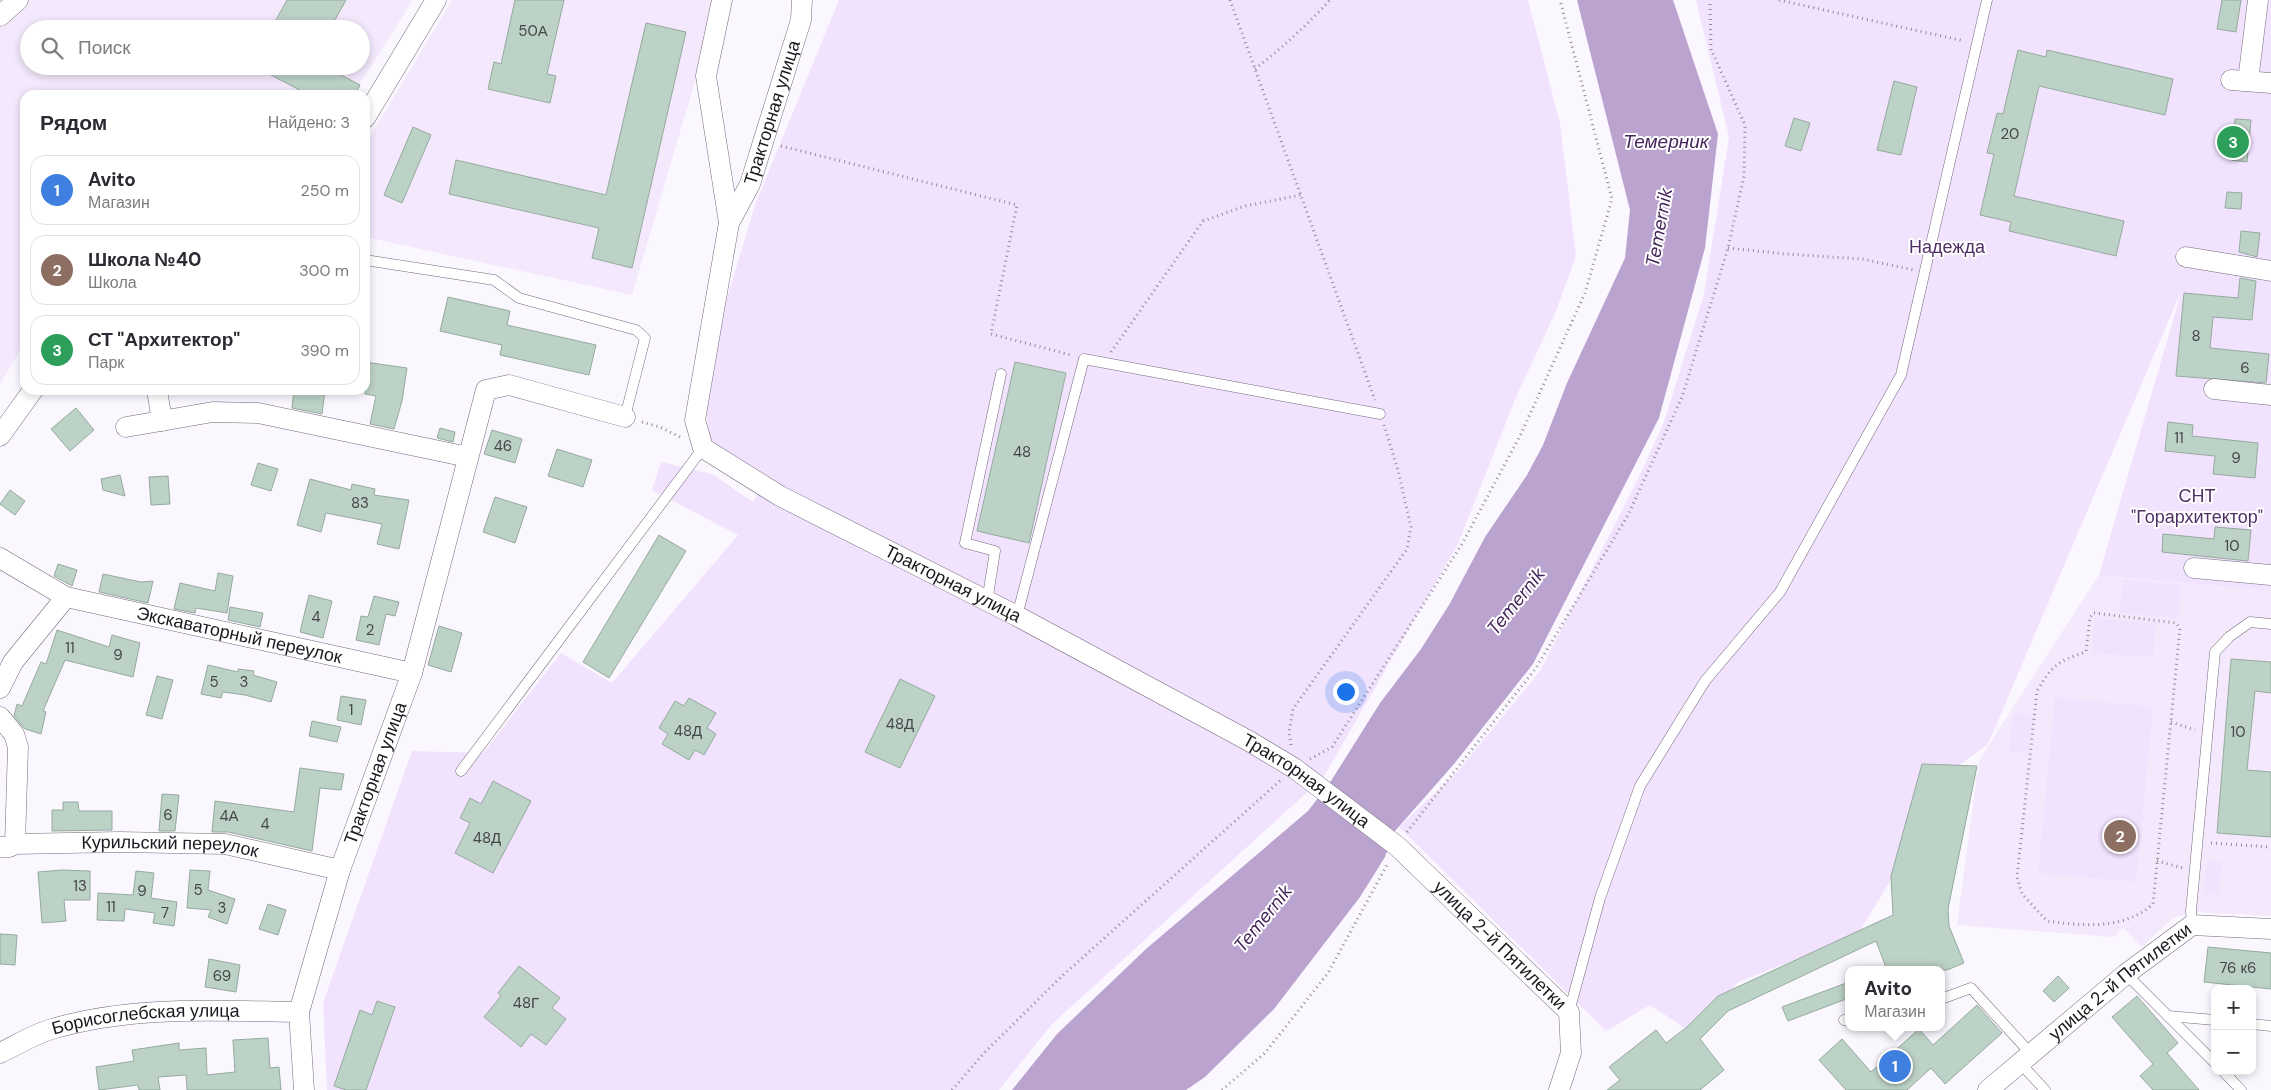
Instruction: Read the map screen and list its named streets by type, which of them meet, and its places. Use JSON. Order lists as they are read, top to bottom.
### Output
{
  "streets": {
    "street": [
      "Тракторная улица",
      "Экскаваторный переулок",
      "Курильский переулок",
      "улица 2-й Пятилетки",
      "Борисоглебская улица"
    ]
  },
  "crossings": [
    ["Тракторная улица", "Экскаваторный переулок"],
    ["Тракторная улица", "Курильский переулок"],
    ["Тракторная улица", "улица 2-й Пятилетки"],
    ["Тракторная улица", "Борисоглебская улица"]
  ],
  "water": ["Темерник", "Temernik"],
  "parks": ["Надежда", "СНТ \"Горархитектор\""],
  "house_numbers": [
    "50А",
    "20",
    "8",
    "6",
    "11",
    "46",
    "48",
    "9",
    "83",
    "10",
    "4",
    "2",
    "11",
    "9",
    "5",
    "3",
    "1",
    "48Д",
    "48Д",
    "10",
    "6",
    "4А",
    "4",
    "48Д",
    "13",
    "5",
    "9",
    "11",
    "3",
    "7",
    "76 к6",
    "69",
    "48Г"
  ],
  "page": {
    "search": "Поиск",
    "heading": ["Рядом", "Найдено: 3"],
    "pins": ["3", "2", "1"],
    "list": [
      {
        "mark": "1",
        "name": "Avito",
        "note": "Магазин",
        "value": "250 m"
      },
      {
        "mark": "2",
        "name": "Школа №40",
        "note": "Школа",
        "value": "300 m"
      },
      {
        "mark": "3",
        "name": "СТ \"Архитектор\"",
        "note": "Парк",
        "value": "390 m"
      }
    ],
    "popup": ["Avito", "Магазин"],
    "map_buttons": ["+", "−"]
  }
}
